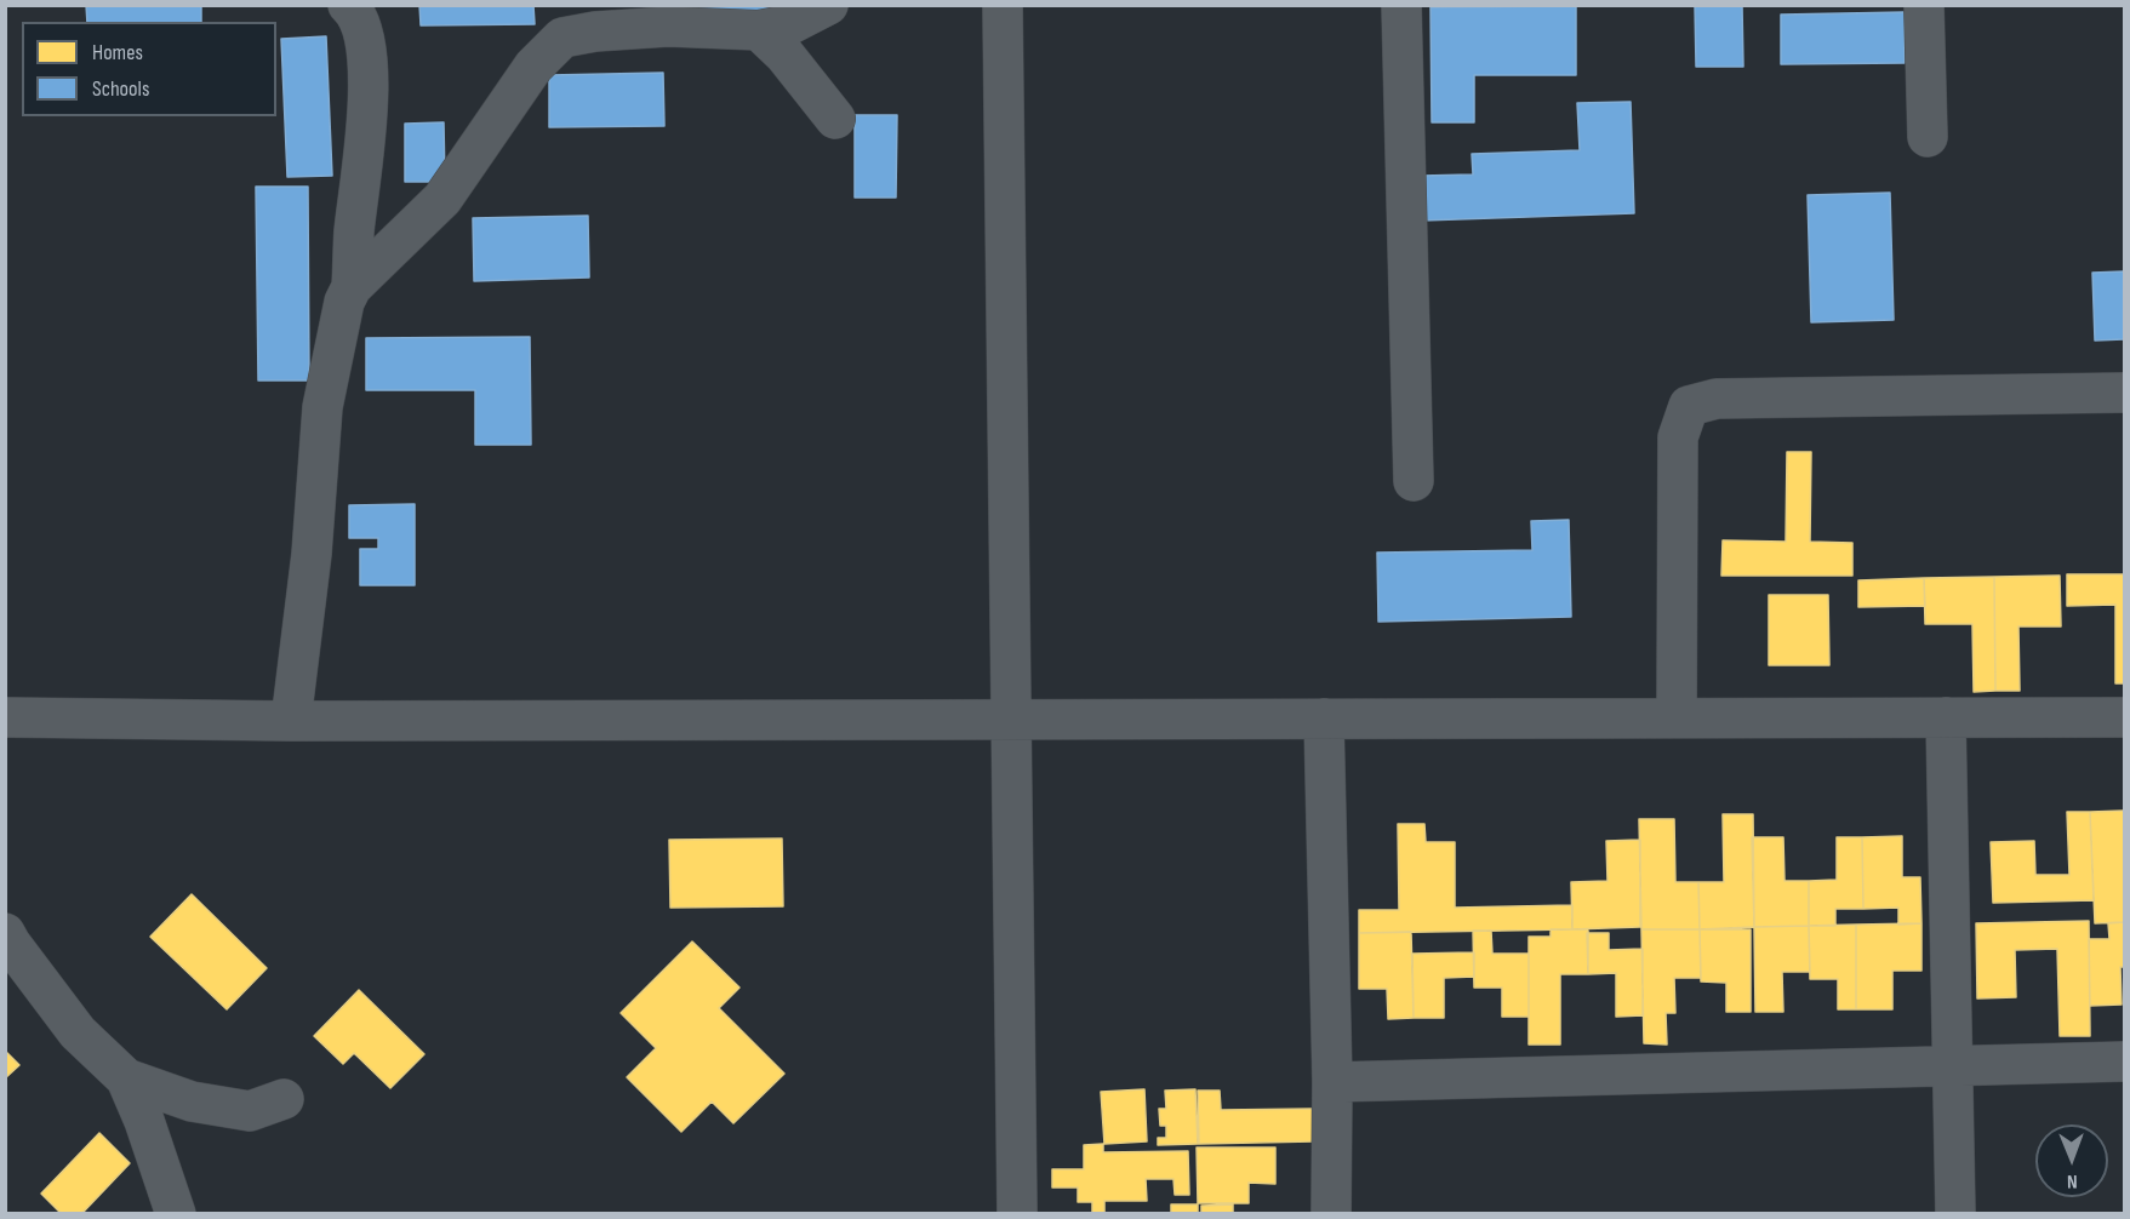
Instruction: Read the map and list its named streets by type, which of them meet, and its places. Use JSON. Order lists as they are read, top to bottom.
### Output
{
  "legend": ["Homes", "Schools"],
  "north": "bottom"
}
